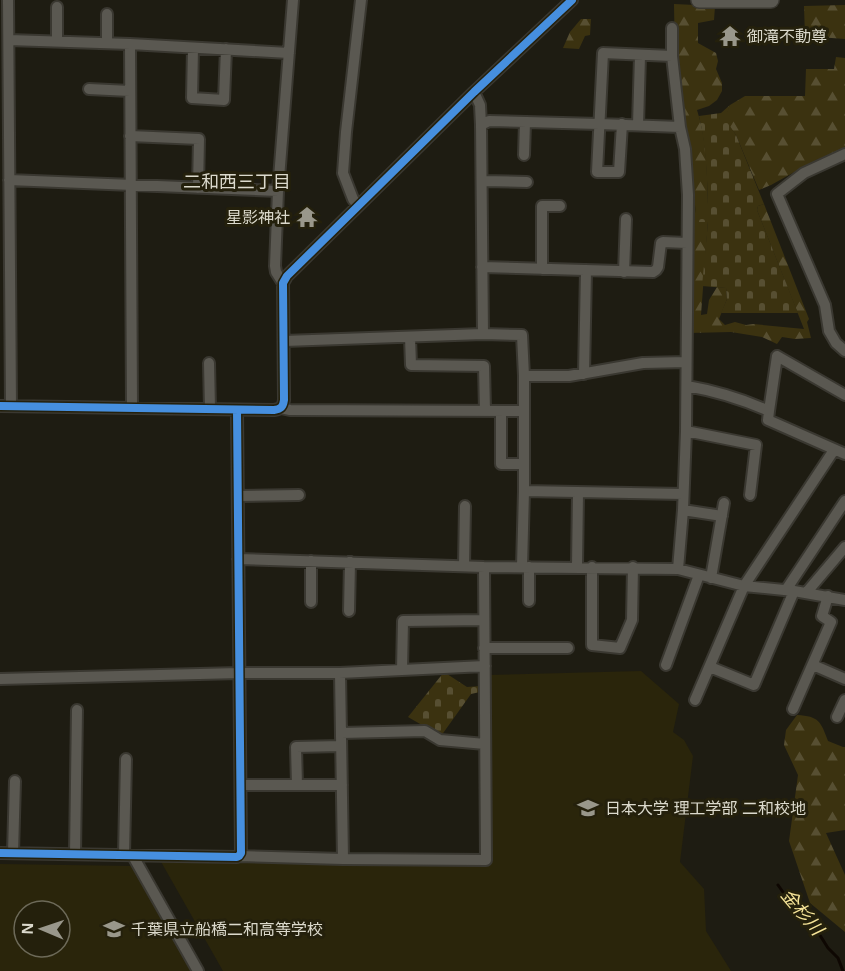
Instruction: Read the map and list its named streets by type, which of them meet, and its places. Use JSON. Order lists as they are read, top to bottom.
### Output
{
  "districts": ["二和西三丁目"],
  "water": ["金杉川"],
  "places": {
    "temple": ["御滝不動尊", "星影神社"],
    "school or university": ["日本大学 理工学部 二和校地", "千葉県立船橋二和高等学校"]
  },
  "north": "left"
}
